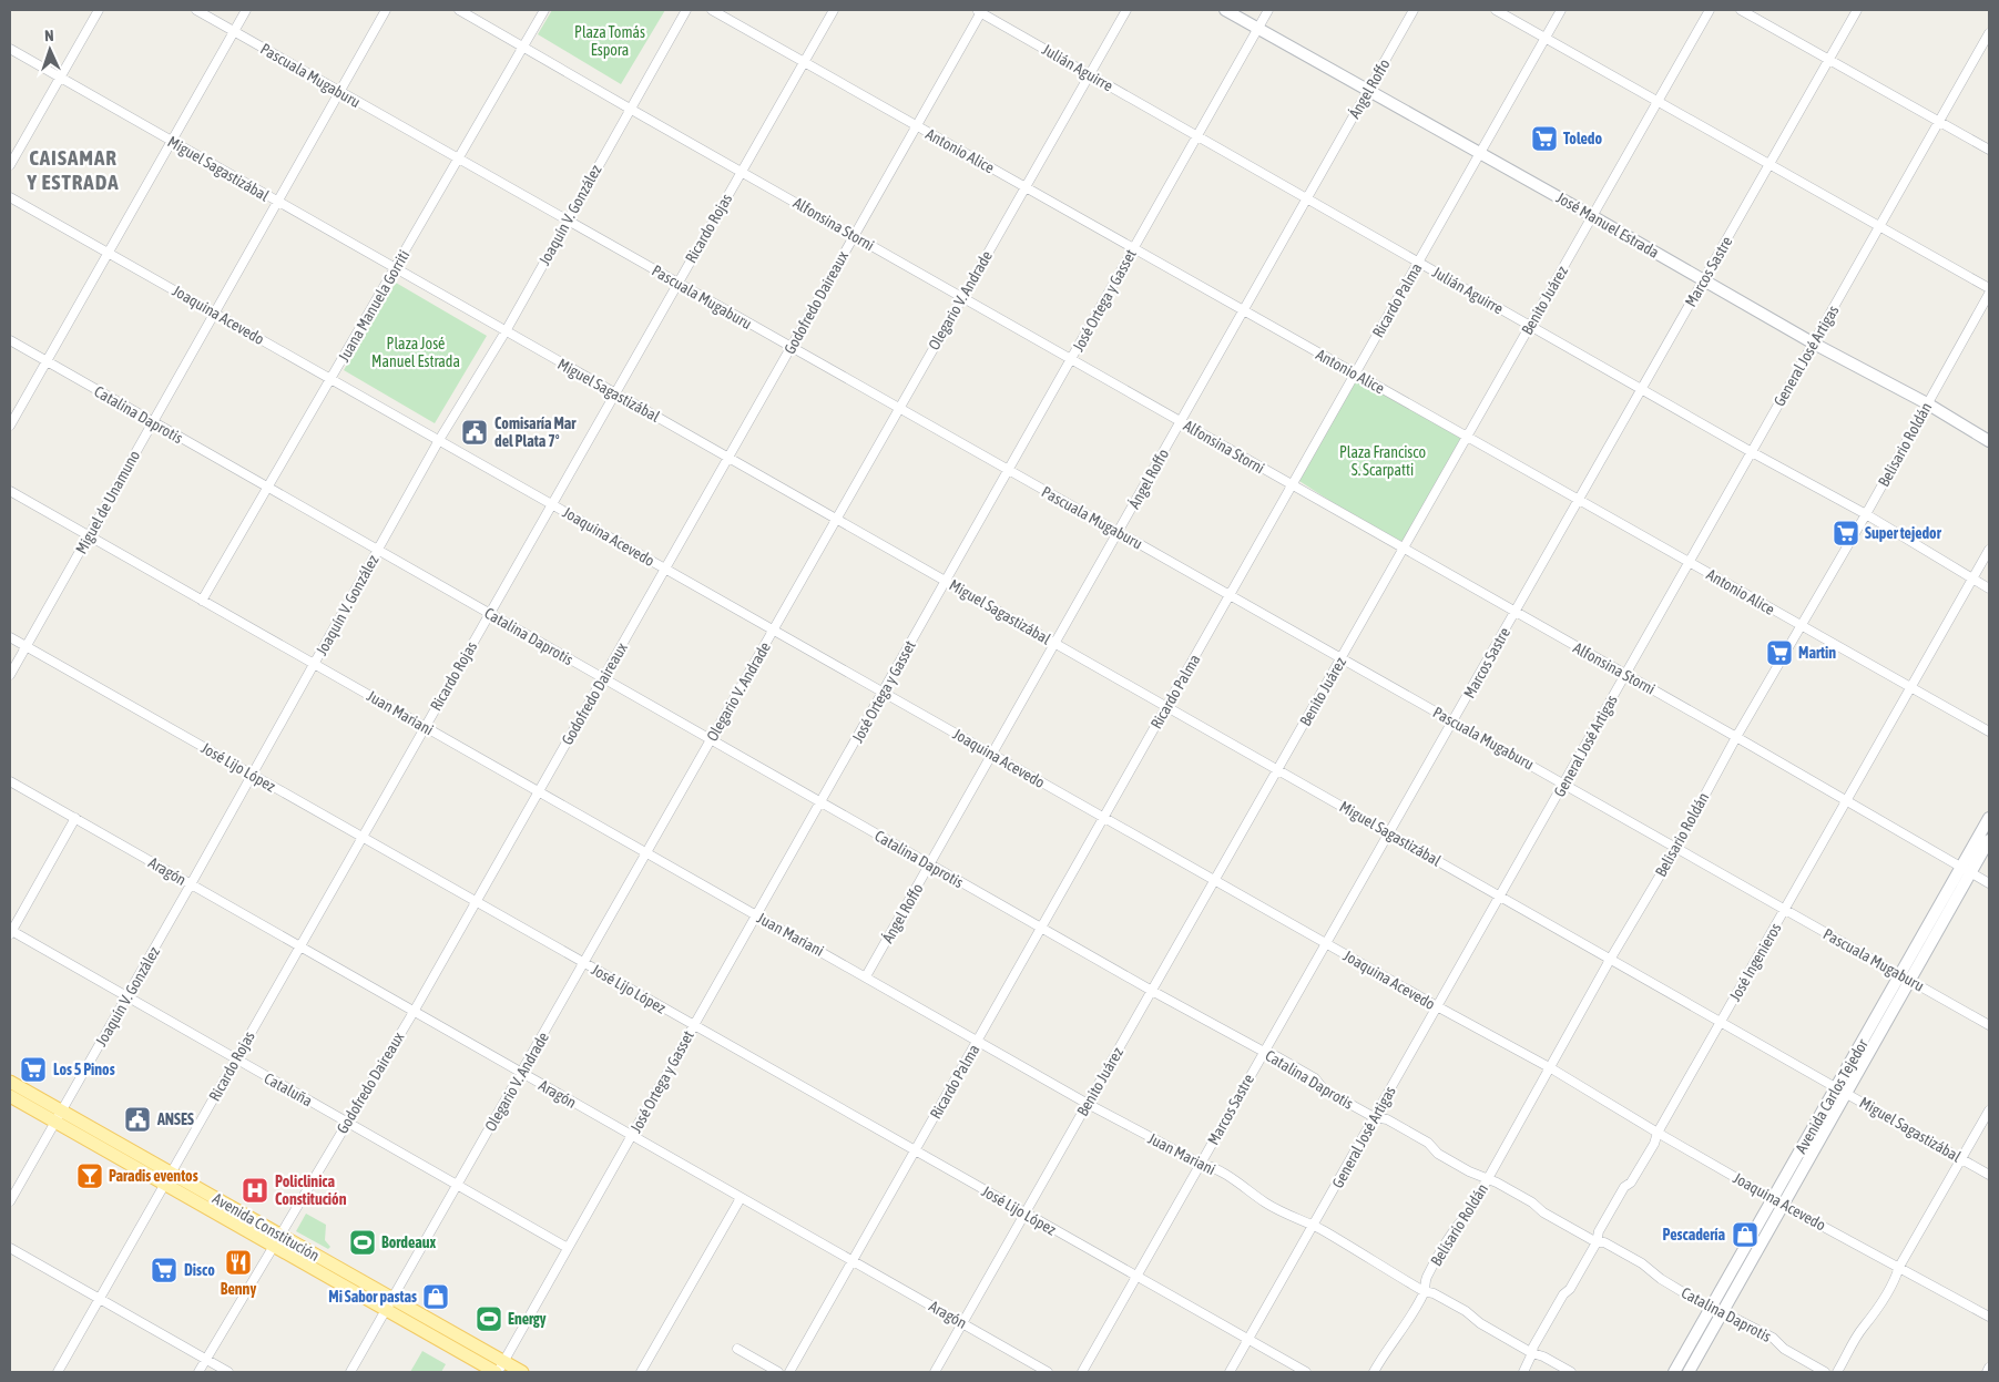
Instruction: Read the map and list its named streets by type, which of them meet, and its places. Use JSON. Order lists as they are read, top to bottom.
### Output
{
  "streets": {
    "main road": ["José Manuel Estrada", "Avenida Carlos Tejedor", "Avenida Constitución"],
    "street": [
      "Julián Aguirre",
      "Pascuala Mugaburu",
      "Ángel Roffo",
      "Antonio Alice",
      "Miguel Sagastizábal",
      "Joaquín V. González",
      "Alfonsina Storni",
      "Ricardo Rojas",
      "Marcos Sastre",
      "Olegario V. Andrade",
      "José Ortega y Gasset",
      "Ricardo Palma",
      "Benito Juárez",
      "Godofredo Daireaux",
      "Juana Manuela Gorriti",
      "Joaquina Acevedo",
      "General José Artigas",
      "Catalina Daprotis",
      "Belisario Roldán",
      "Miguel de Unamuno",
      "Juan Mariani",
      "José Lijo López",
      "Aragón",
      "José Ingenieros",
      "Cataluña"
    ]
  },
  "crossings": [
    ["Julián Aguirre", "Ángel Roffo"],
    ["Julián Aguirre", "Marcos Sastre"],
    ["Julián Aguirre", "Olegario V. Andrade"],
    ["Julián Aguirre", "José Ortega y Gasset"],
    ["Julián Aguirre", "Ricardo Palma"],
    ["Julián Aguirre", "Benito Juárez"],
    ["Julián Aguirre", "Godofredo Daireaux"],
    ["Julián Aguirre", "General José Artigas"],
    ["Julián Aguirre", "Belisario Roldán"],
    ["Julián Aguirre", "José Ingenieros"],
    ["Pascuala Mugaburu", "Ángel Roffo"],
    ["Pascuala Mugaburu", "Joaquín V. González"],
    ["Pascuala Mugaburu", "Ricardo Rojas"],
    ["Pascuala Mugaburu", "Marcos Sastre"],
    ["Pascuala Mugaburu", "Olegario V. Andrade"],
    ["Pascuala Mugaburu", "José Ortega y Gasset"],
    ["Pascuala Mugaburu", "Ricardo Palma"],
    ["Pascuala Mugaburu", "Benito Juárez"],
    ["Pascuala Mugaburu", "Godofredo Daireaux"],
    ["Pascuala Mugaburu", "Juana Manuela Gorriti"],
    ["Pascuala Mugaburu", "General José Artigas"],
    ["Pascuala Mugaburu", "Belisario Roldán"],
    ["Pascuala Mugaburu", "Miguel de Unamuno"],
    ["Pascuala Mugaburu", "José Ingenieros"],
    ["Pascuala Mugaburu", "Avenida Carlos Tejedor"],
    ["Ángel Roffo", "Antonio Alice"],
    ["Ángel Roffo", "Miguel Sagastizábal"],
    ["Ángel Roffo", "Alfonsina Storni"],
    ["Ángel Roffo", "José Manuel Estrada"],
    ["Ángel Roffo", "Joaquina Acevedo"],
    ["Ángel Roffo", "Catalina Daprotis"],
    ["Ángel Roffo", "Juan Mariani"],
    ["Antonio Alice", "Ricardo Rojas"],
    ["Antonio Alice", "Marcos Sastre"],
    ["Antonio Alice", "Olegario V. Andrade"],
    ["Antonio Alice", "José Ortega y Gasset"],
    ["Antonio Alice", "Ricardo Palma"],
    ["Antonio Alice", "Benito Juárez"],
    ["Antonio Alice", "Godofredo Daireaux"],
    ["Antonio Alice", "General José Artigas"],
    ["Antonio Alice", "Belisario Roldán"],
    ["Antonio Alice", "José Ingenieros"],
    ["Miguel Sagastizábal", "Joaquín V. González"],
    ["Miguel Sagastizábal", "Ricardo Rojas"],
    ["Miguel Sagastizábal", "Marcos Sastre"],
    ["Miguel Sagastizábal", "Olegario V. Andrade"],
    ["Miguel Sagastizábal", "José Ortega y Gasset"],
    ["Miguel Sagastizábal", "Ricardo Palma"],
    ["Miguel Sagastizábal", "Benito Juárez"],
    ["Miguel Sagastizábal", "Godofredo Daireaux"],
    ["Miguel Sagastizábal", "Juana Manuela Gorriti"],
    ["Miguel Sagastizábal", "General José Artigas"],
    ["Miguel Sagastizábal", "Belisario Roldán"],
    ["Miguel Sagastizábal", "Miguel de Unamuno"],
    ["Miguel Sagastizábal", "José Ingenieros"],
    ["Miguel Sagastizábal", "Avenida Carlos Tejedor"],
    ["Joaquín V. González", "Alfonsina Storni"],
    ["Joaquín V. González", "Joaquina Acevedo"],
    ["Joaquín V. González", "Catalina Daprotis"],
    ["Joaquín V. González", "Juan Mariani"],
    ["Joaquín V. González", "José Lijo López"],
    ["Joaquín V. González", "Aragón"],
    ["Joaquín V. González", "Cataluña"],
    ["Joaquín V. González", "Avenida Constitución"],
    ["Alfonsina Storni", "Ricardo Rojas"],
    ["Alfonsina Storni", "Marcos Sastre"],
    ["Alfonsina Storni", "Olegario V. Andrade"],
    ["Alfonsina Storni", "José Ortega y Gasset"],
    ["Alfonsina Storni", "Ricardo Palma"],
    ["Alfonsina Storni", "Benito Juárez"],
    ["Alfonsina Storni", "Godofredo Daireaux"],
    ["Alfonsina Storni", "Juana Manuela Gorriti"],
    ["Alfonsina Storni", "General José Artigas"],
    ["Alfonsina Storni", "Belisario Roldán"],
    ["Alfonsina Storni", "José Ingenieros"],
    ["Alfonsina Storni", "Avenida Carlos Tejedor"],
    ["José Manuel Estrada", "Marcos Sastre"],
    ["José Manuel Estrada", "José Ortega y Gasset"],
    ["José Manuel Estrada", "Ricardo Palma"],
    ["José Manuel Estrada", "Benito Juárez"],
    ["José Manuel Estrada", "General José Artigas"],
    ["José Manuel Estrada", "Belisario Roldán"],
    ["Ricardo Rojas", "Joaquina Acevedo"],
    ["Ricardo Rojas", "Catalina Daprotis"],
    ["Ricardo Rojas", "Juan Mariani"],
    ["Ricardo Rojas", "José Lijo López"],
    ["Ricardo Rojas", "Aragón"],
    ["Ricardo Rojas", "Cataluña"],
    ["Ricardo Rojas", "Avenida Constitución"],
    ["Marcos Sastre", "Joaquina Acevedo"],
    ["Marcos Sastre", "Catalina Daprotis"],
    ["Marcos Sastre", "Juan Mariani"],
    ["Marcos Sastre", "José Lijo López"],
    ["Olegario V. Andrade", "Joaquina Acevedo"],
    ["Olegario V. Andrade", "Catalina Daprotis"],
    ["Olegario V. Andrade", "Juan Mariani"],
    ["Olegario V. Andrade", "José Lijo López"],
    ["Olegario V. Andrade", "Aragón"],
    ["Olegario V. Andrade", "Cataluña"],
    ["Olegario V. Andrade", "Avenida Constitución"],
    ["José Ortega y Gasset", "Joaquina Acevedo"],
    ["José Ortega y Gasset", "Catalina Daprotis"],
    ["José Ortega y Gasset", "Juan Mariani"],
    ["José Ortega y Gasset", "José Lijo López"],
    ["José Ortega y Gasset", "Aragón"],
    ["José Ortega y Gasset", "Cataluña"],
    ["José Ortega y Gasset", "Avenida Constitución"],
    ["Ricardo Palma", "Joaquina Acevedo"],
    ["Ricardo Palma", "Catalina Daprotis"],
    ["Ricardo Palma", "Juan Mariani"],
    ["Ricardo Palma", "José Lijo López"],
    ["Ricardo Palma", "Aragón"],
    ["Benito Juárez", "Joaquina Acevedo"],
    ["Benito Juárez", "Catalina Daprotis"],
    ["Benito Juárez", "Juan Mariani"],
    ["Benito Juárez", "José Lijo López"],
    ["Benito Juárez", "Aragón"],
    ["Godofredo Daireaux", "Joaquina Acevedo"],
    ["Godofredo Daireaux", "Catalina Daprotis"],
    ["Godofredo Daireaux", "Juan Mariani"],
    ["Godofredo Daireaux", "José Lijo López"],
    ["Godofredo Daireaux", "Aragón"],
    ["Godofredo Daireaux", "Cataluña"],
    ["Godofredo Daireaux", "Avenida Constitución"],
    ["Juana Manuela Gorriti", "Joaquina Acevedo"],
    ["Juana Manuela Gorriti", "Catalina Daprotis"],
    ["Juana Manuela Gorriti", "Juan Mariani"],
    ["Joaquina Acevedo", "General José Artigas"],
    ["Joaquina Acevedo", "Belisario Roldán"],
    ["Joaquina Acevedo", "Miguel de Unamuno"],
    ["Joaquina Acevedo", "José Ingenieros"],
    ["Joaquina Acevedo", "Avenida Carlos Tejedor"],
    ["General José Artigas", "Catalina Daprotis"],
    ["General José Artigas", "Juan Mariani"],
    ["General José Artigas", "José Lijo López"],
    ["Catalina Daprotis", "Belisario Roldán"],
    ["Catalina Daprotis", "Miguel de Unamuno"],
    ["Catalina Daprotis", "José Ingenieros"],
    ["Catalina Daprotis", "Avenida Carlos Tejedor"],
    ["Belisario Roldán", "Juan Mariani"],
    ["Miguel de Unamuno", "Juan Mariani"],
    ["Miguel de Unamuno", "José Lijo López"],
    ["Juan Mariani", "José Ingenieros"]
  ],
  "districts": ["CAISAMAR Y ESTRADA"],
  "parks": ["Plaza Tomás Espora", "Plaza José Manuel Estrada", "Plaza Francisco S. Scarpatti"],
  "places": {
    "supermarket": [
      "Toledo",
      "Super tejedor",
      "Martin",
      "Los 5 Pinos",
      "Disco"
    ],
    "public building": ["Comisaría Mar del Plata 7°", "ANSES"],
    "bar": ["Paradis eventos"],
    "hospital": ["Policlinica Constitución"],
    "shop": ["Pescadería", "Mi Sabor pastas"],
    "sports": ["Bordeaux", "Energy"],
    "restaurant": ["Benny"]
  },
  "north": "top"
}
